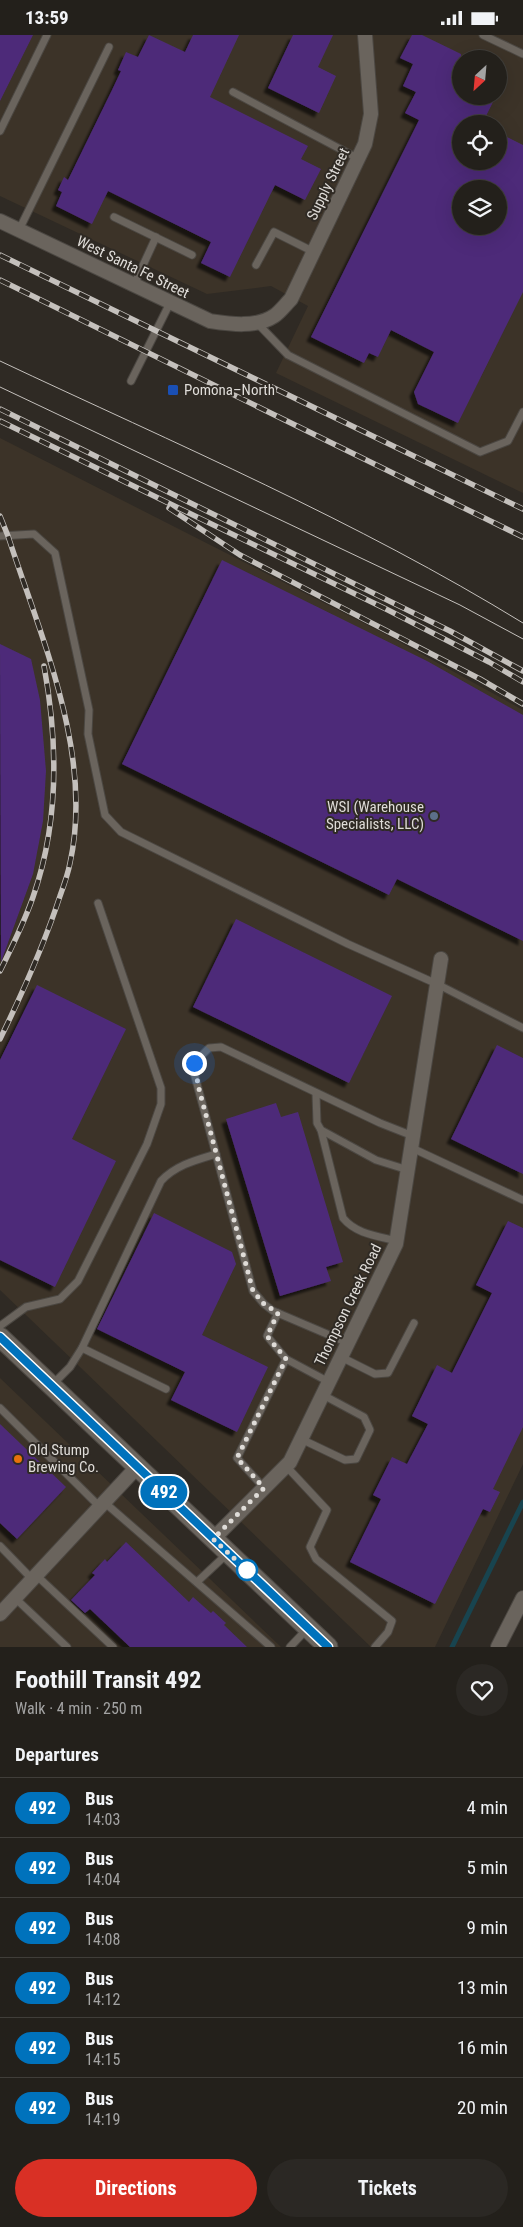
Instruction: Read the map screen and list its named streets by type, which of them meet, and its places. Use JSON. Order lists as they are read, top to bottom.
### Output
{
  "streets": {
    "street": ["Supply Street", "West Santa Fe Street", "Thompson Creek Road"]
  },
  "crossings": [
    ["Supply Street", "West Santa Fe Street"]
  ],
  "places": {
    "transit": ["Pomona–North"],
    "other": ["WSI (Warehouse Specialists, LLC)", "Old Stump Brewing Co."]
  },
  "lines": ["bus line 492"],
  "north": "bottom left",
  "page": {
    "status": "13:59",
    "on_map": "492",
    "heading": [
      ["Foothill Transit 492", "Walk · 4 min · 250 m"],
      "Departures"
    ],
    "list": [
      {
        "mark": "492",
        "name": "Bus",
        "note": "14:03",
        "value": "4 min"
      },
      {
        "mark": "492",
        "name": "Bus",
        "note": "14:04",
        "value": "5 min"
      },
      {
        "mark": "492",
        "name": "Bus",
        "note": "14:08",
        "value": "9 min"
      },
      {
        "mark": "492",
        "name": "Bus",
        "note": "14:12",
        "value": "13 min"
      },
      {
        "mark": "492",
        "name": "Bus",
        "note": "14:15",
        "value": "16 min"
      },
      {
        "mark": "492",
        "name": "Bus",
        "note": "14:19",
        "value": "20 min"
      }
    ],
    "buttons": ["Directions", "Tickets"]
  }
}
